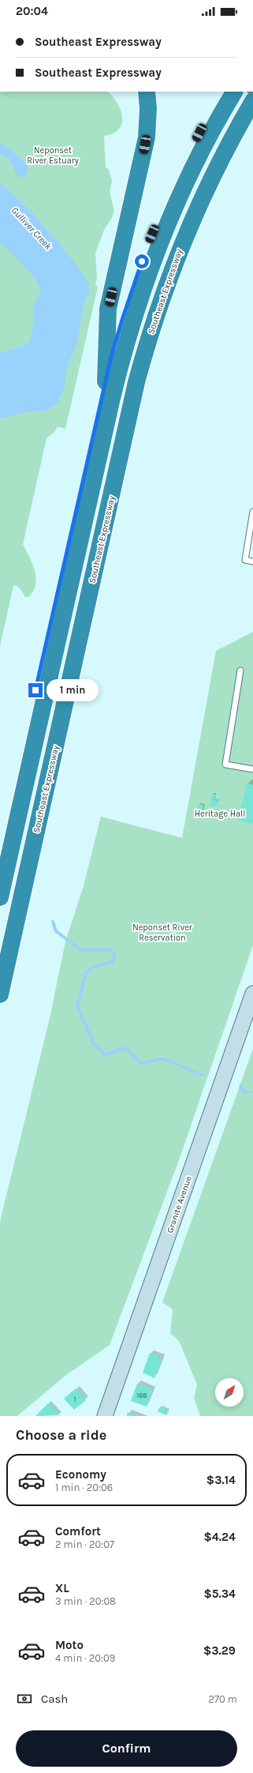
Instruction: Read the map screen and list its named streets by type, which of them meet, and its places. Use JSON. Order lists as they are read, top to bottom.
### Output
{
  "streets": {
    "highway": ["Southeast Expressway"],
    "main road": ["Granite Avenue"]
  },
  "water": ["Gulliver Creek"],
  "parks": ["Neponset River Estuary", "Heritage Hall", "Neponset River Reservation"],
  "house_numbers": ["168", "1"],
  "north": "top right",
  "page": {
    "status": "20:04",
    "banner": ["Southeast Expressway", "Southeast Expressway"],
    "bubble": "1 min",
    "heading": "Choose a ride",
    "list": [
      {
        "name": "Economy",
        "note": "1 min · 20:06",
        "value": "$3.14"
      },
      {
        "name": "Comfort",
        "note": "2 min · 20:07",
        "value": "$4.24"
      },
      {
        "name": "XL",
        "note": "3 min · 20:08",
        "value": "$5.34"
      },
      {
        "name": "Moto",
        "note": "4 min · 20:09",
        "value": "$3.29"
      }
    ],
    "pay": ["Cash", "270 m"],
    "buttons": "Confirm"
  }
}
